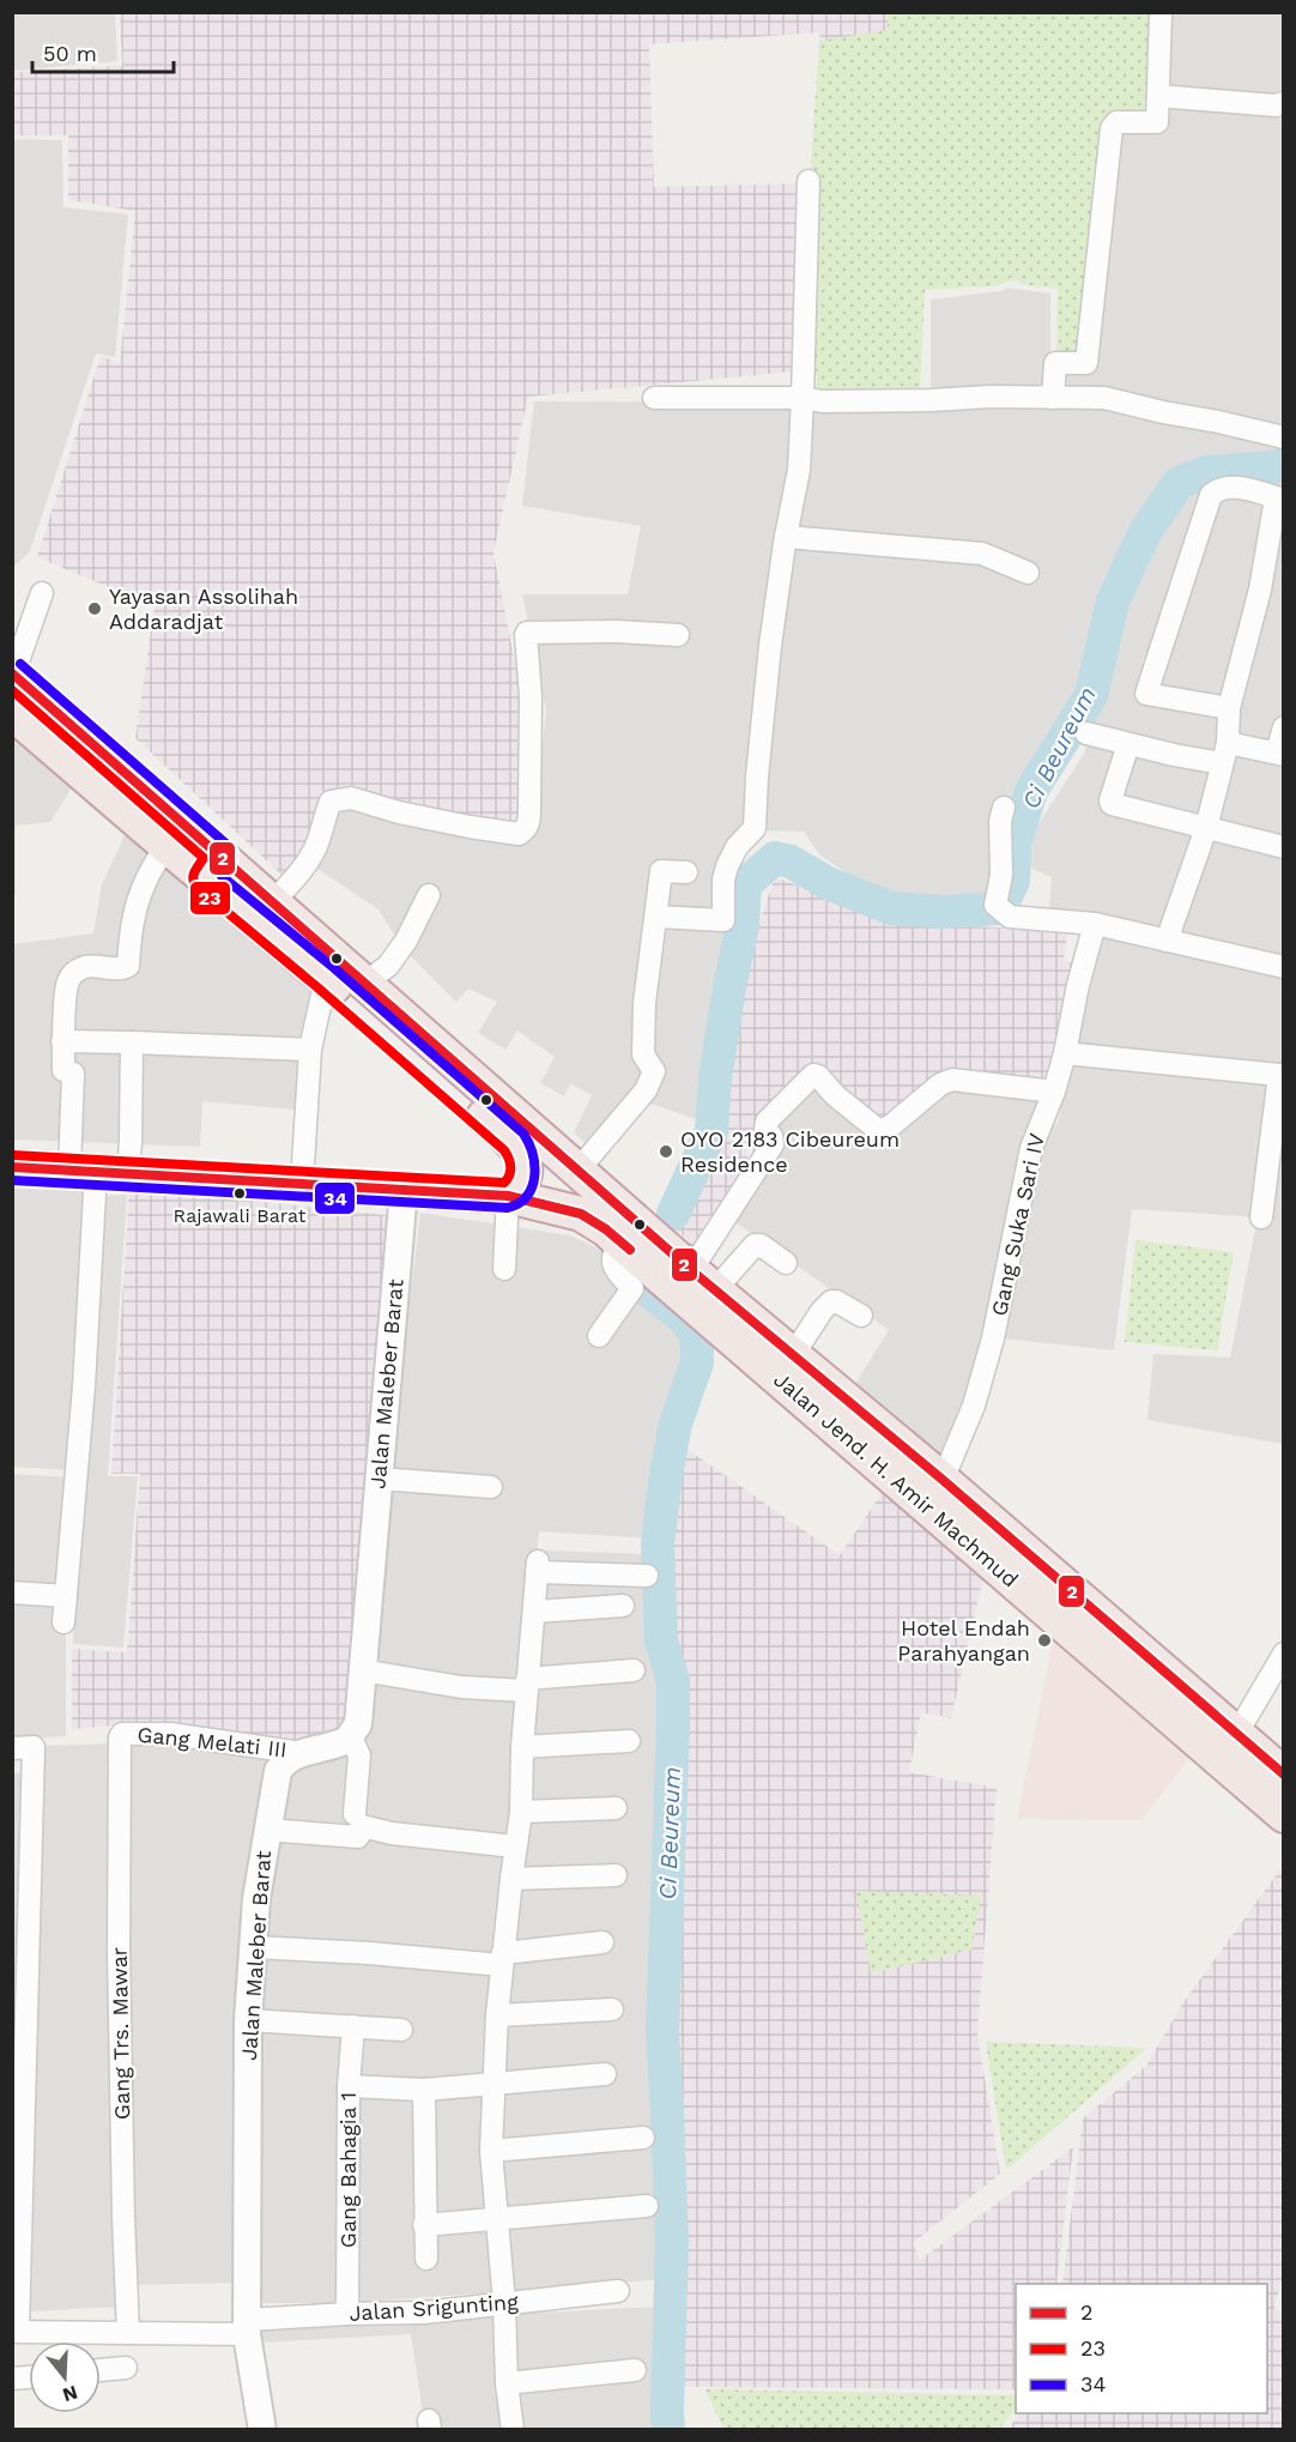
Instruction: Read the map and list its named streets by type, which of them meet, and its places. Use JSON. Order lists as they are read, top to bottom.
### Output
{
  "streets": {
    "highway": ["Jalan Jend. H. Amir Machmud"],
    "street": [
      "Gang Suka Sari IV",
      "Jalan Maleber Barat",
      "Gang Melati III",
      "Gang Trs. Mawar",
      "Gang Bahagia 1",
      "Jalan Srigunting"
    ]
  },
  "crossings": [
    ["Gang Suka Sari IV", "Jalan Jend. H. Amir Machmud"],
    ["Jalan Maleber Barat", "Gang Melati III"],
    ["Jalan Maleber Barat", "Jalan Srigunting"],
    ["Gang Melati III", "Gang Trs. Mawar"],
    ["Gang Trs. Mawar", "Jalan Srigunting"],
    ["Gang Bahagia 1", "Jalan Srigunting"]
  ],
  "water": ["Ci Beureum"],
  "places": [
    "Yayasan Assolihah Addaradjat",
    "OYO 2183 Cibeureum Residence",
    "Rajawali Barat",
    "Hotel Endah Parahyangan"
  ],
  "lines": ["transit line 34", "transit line 2", "transit line 23"],
  "legend": ["2", "23", "34"],
  "scale_bar": "50 m",
  "north": "bottom"
}
